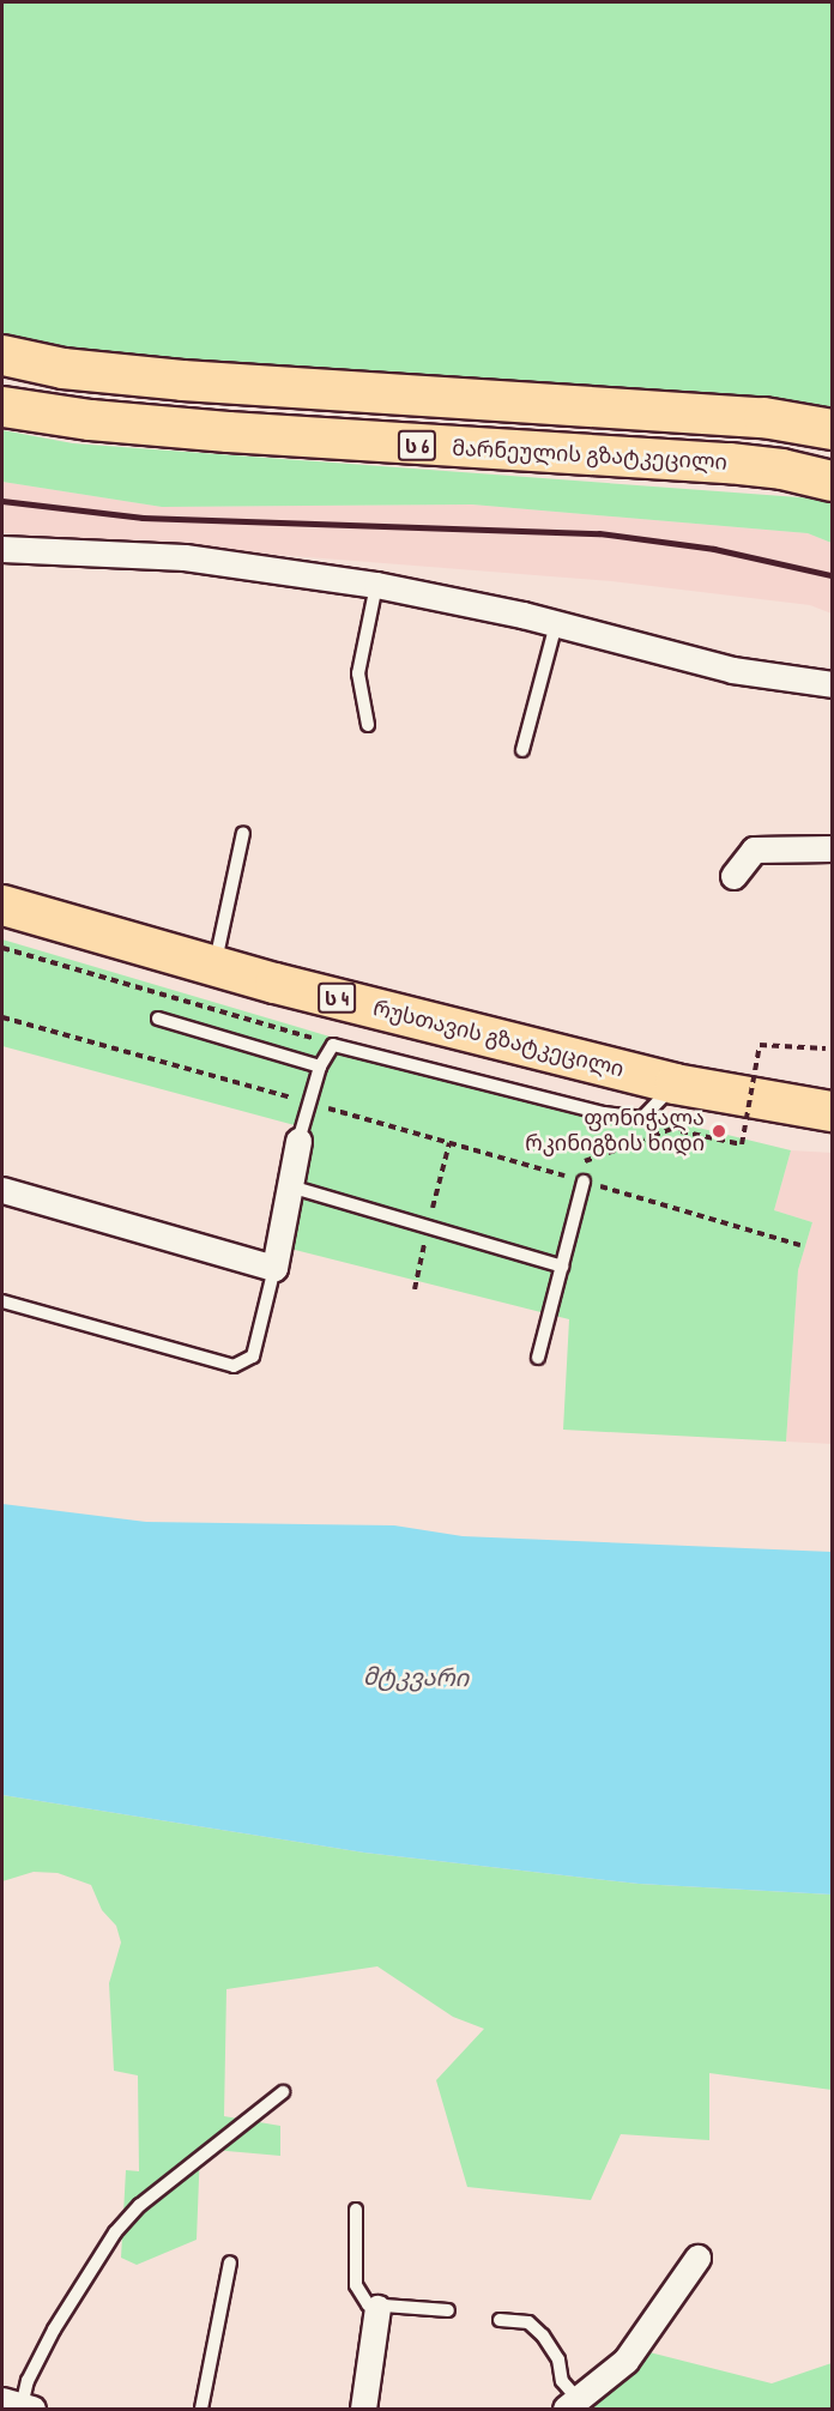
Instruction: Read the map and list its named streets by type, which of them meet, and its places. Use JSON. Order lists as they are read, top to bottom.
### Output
{
  "streets": {
    "highway": [
      "ს 6",
      "მარნეულის გზატკეცილი",
      "ს 4",
      "რუსთავის გზატკეცილი"
    ]
  },
  "water": ["მტკვარი"],
  "places": ["ფონიჭალა რკინიგზის ხიდი"]
}
